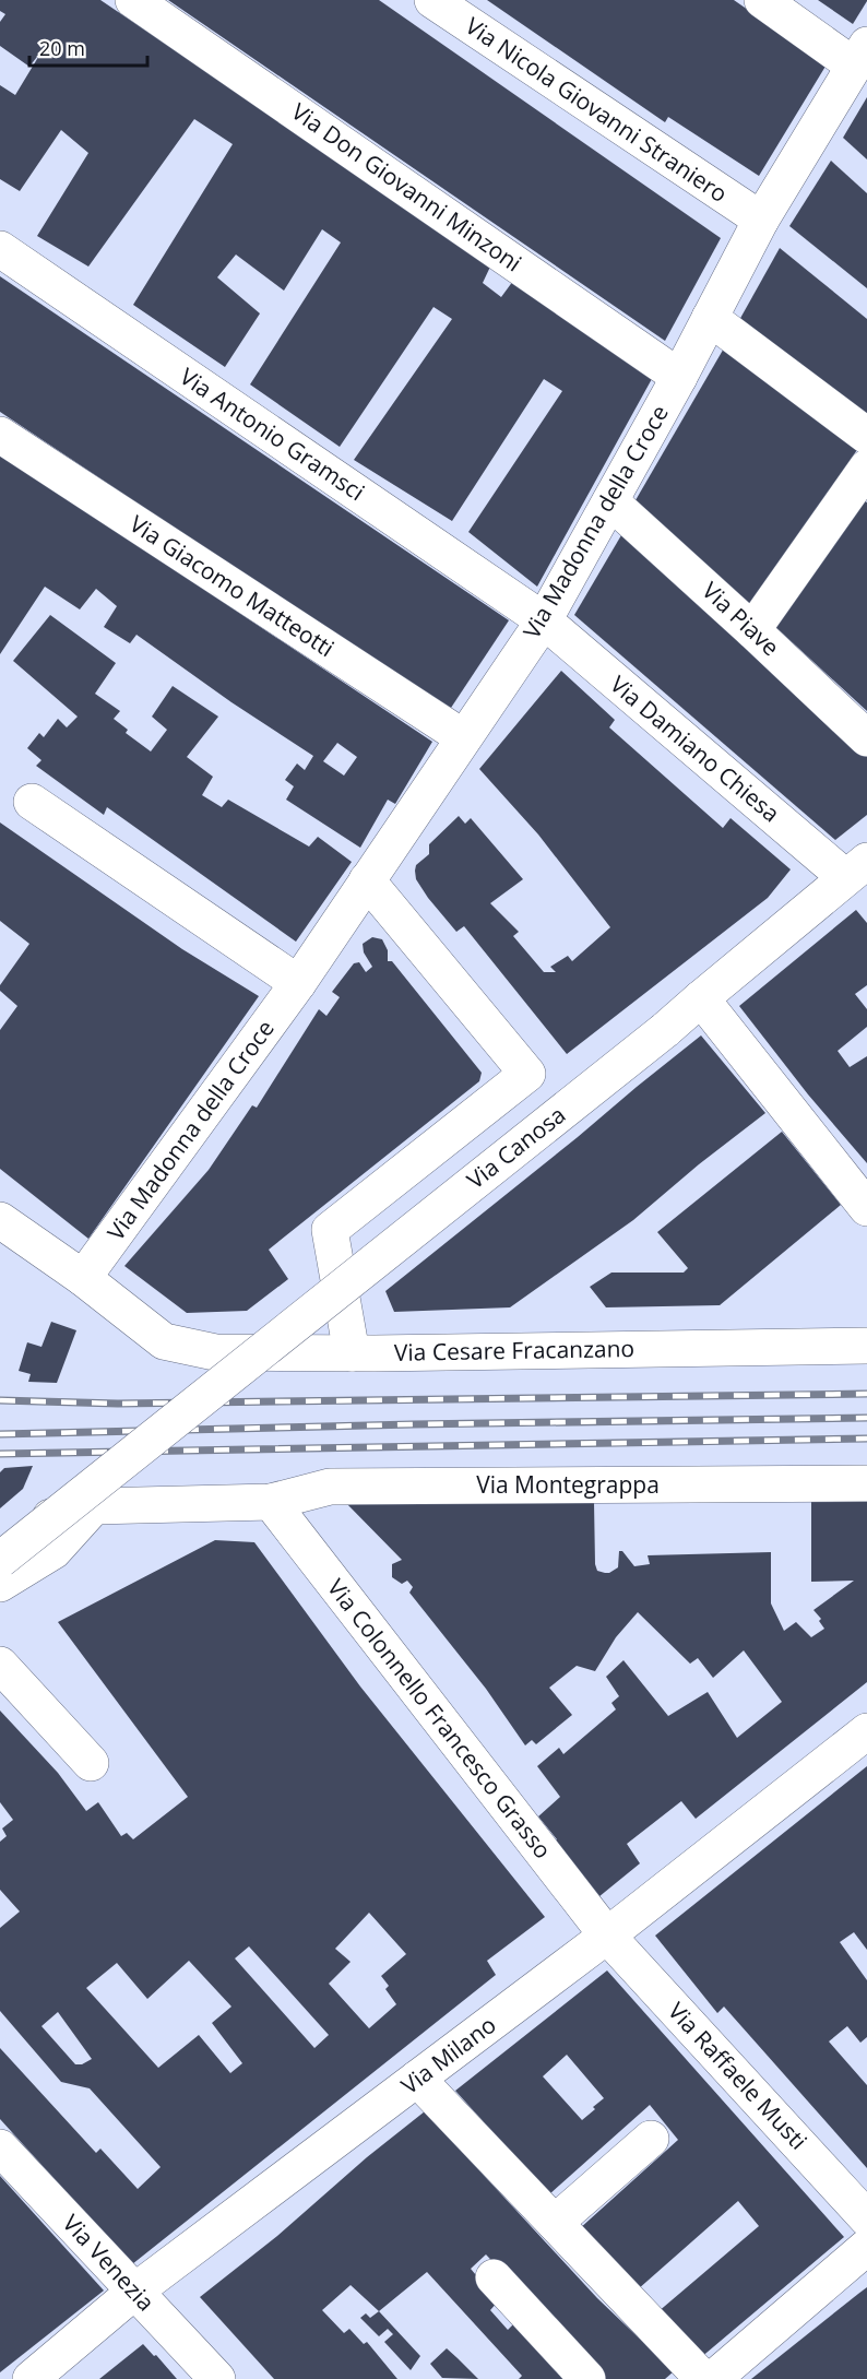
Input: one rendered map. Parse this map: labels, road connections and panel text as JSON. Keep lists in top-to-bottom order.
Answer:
{
  "streets": {
    "street": [
      "Via Nicola Giovanni Straniero",
      "Via Don Giovanni Minzoni",
      "Via Antonio Gramsci",
      "Via Madonna della Croce",
      "Via Giacomo Matteotti",
      "Via Piave",
      "Via Damiano Chiesa",
      "Via Canosa",
      "Via Cesare Fracanzano",
      "Via Montegrappa",
      "Via Colonnello Francesco Grasso",
      "Via Milano",
      "Via Raffaele Musti",
      "Via Venezia"
    ]
  },
  "crossings": [
    ["Via Nicola Giovanni Straniero", "Via Madonna della Croce"],
    ["Via Don Giovanni Minzoni", "Via Madonna della Croce"],
    ["Via Antonio Gramsci", "Via Madonna della Croce"],
    ["Via Antonio Gramsci", "Via Damiano Chiesa"],
    ["Via Madonna della Croce", "Via Giacomo Matteotti"],
    ["Via Madonna della Croce", "Via Piave"],
    ["Via Madonna della Croce", "Via Damiano Chiesa"],
    ["Via Madonna della Croce", "Via Cesare Fracanzano"],
    ["Via Damiano Chiesa", "Via Canosa"],
    ["Via Montegrappa", "Via Colonnello Francesco Grasso"],
    ["Via Colonnello Francesco Grasso", "Via Milano"],
    ["Via Colonnello Francesco Grasso", "Via Raffaele Musti"],
    ["Via Milano", "Via Raffaele Musti"],
    ["Via Milano", "Via Venezia"]
  ],
  "scale_bar": "20 m"
}
